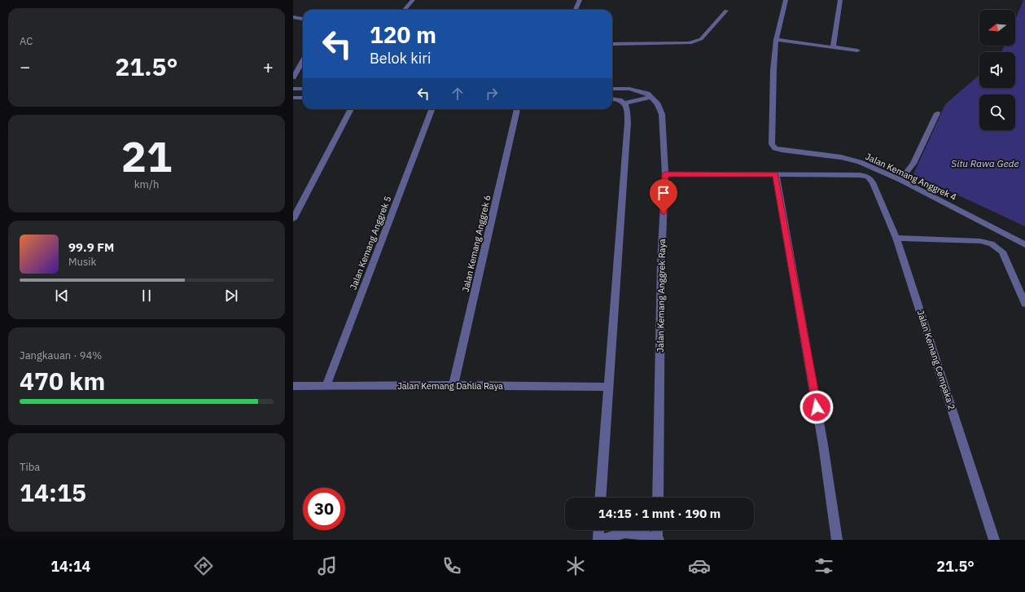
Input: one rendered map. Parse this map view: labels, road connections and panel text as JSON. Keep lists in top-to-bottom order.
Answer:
{
  "streets": {
    "street": [
      "Jalan Kemang Anggrek 4",
      "Jalan Kemang Anggrek 5",
      "Jalan Kemang Anggrek 6",
      "Jalan Kemang Anggrek Raya",
      "Jalan Kemang Cempaka 2",
      "Jalan Kemang Dahlia Raya"
    ]
  },
  "crossings": [
    ["Jalan Kemang Anggrek 5", "Jalan Kemang Dahlia Raya"],
    ["Jalan Kemang Anggrek 6", "Jalan Kemang Dahlia Raya"]
  ],
  "water": ["Situ Rawa Gede"],
  "north": "left",
  "page": {
    "tile": [
      "AC",
      ["21", "km/h"],
      ["Jangkauan · 94%", "470 km"],
      ["Tiba", "14:15"]
    ],
    "turn": ["120 m", "Belok kiri"],
    "heat": ["−", "21.5°", "+"],
    "song": ["99.9 FM", "Musik"],
    "limit": "30",
    "trip": "14:15 · 1 mnt · 190 m",
    "tabs": ["14:14", "21.5°"]
  }
}
